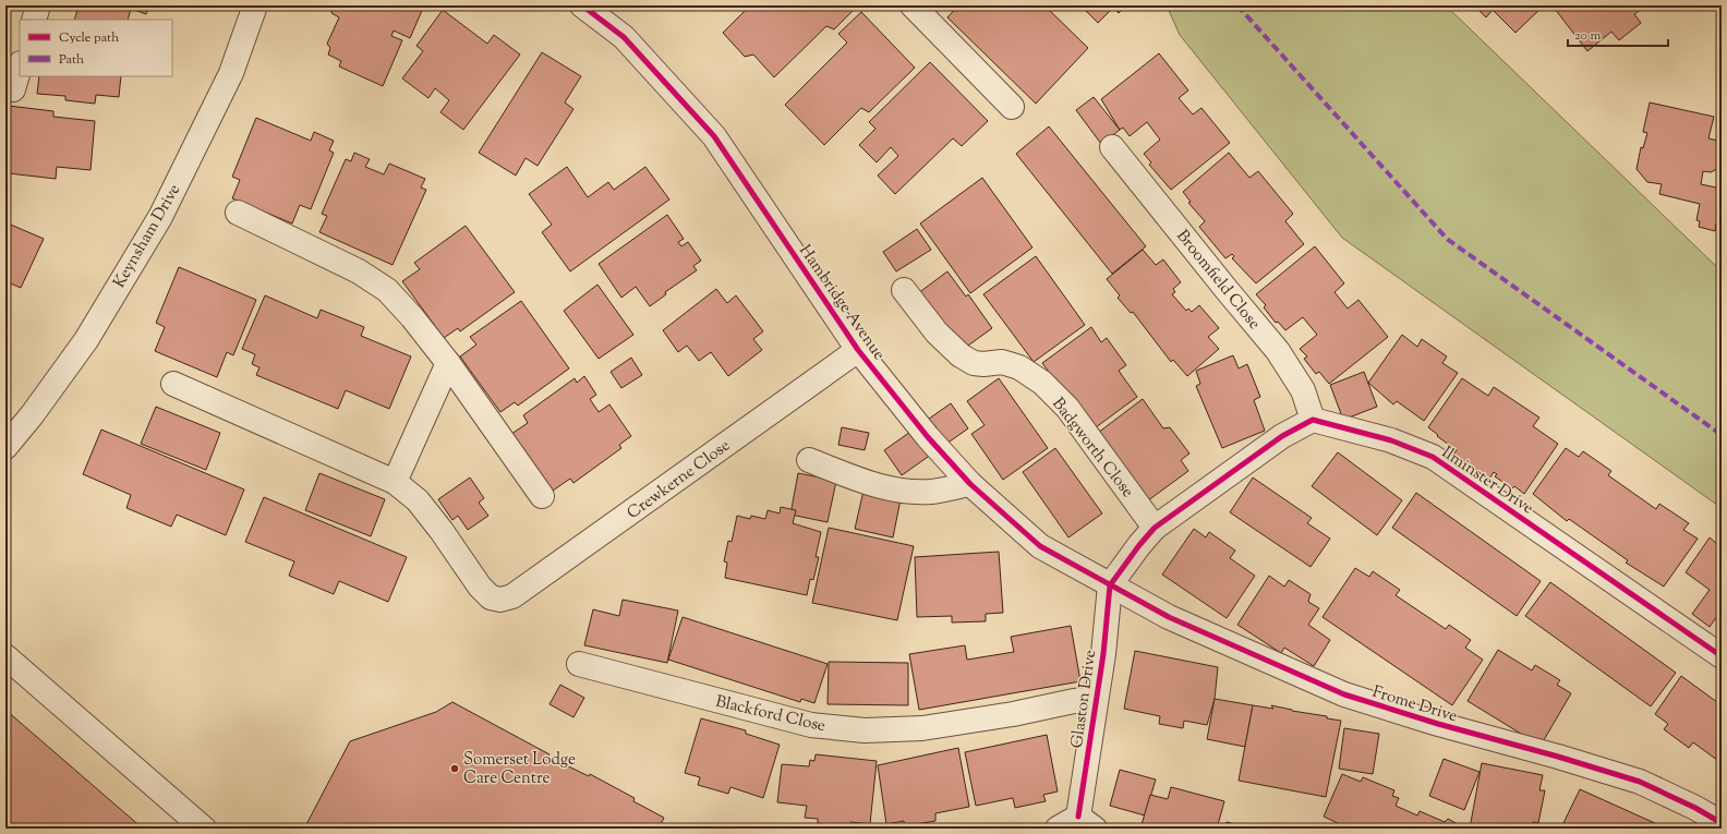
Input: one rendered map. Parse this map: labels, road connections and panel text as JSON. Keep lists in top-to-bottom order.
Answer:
{
  "streets": {
    "street": [
      "Keynsham Drive",
      "Broomfield Close",
      "Hambridge Avenue",
      "Badgworth Close",
      "Crewkerne Close",
      "Ilminster Drive",
      "Glaston Drive",
      "Frome Drive",
      "Blackford Close"
    ]
  },
  "crossings": [
    ["Broomfield Close", "Ilminster Drive"],
    ["Hambridge Avenue", "Crewkerne Close"],
    ["Hambridge Avenue", "Glaston Drive"],
    ["Hambridge Avenue", "Frome Drive"],
    ["Glaston Drive", "Frome Drive"],
    ["Glaston Drive", "Blackford Close"]
  ],
  "places": ["Somerset Lodge Care Centre"],
  "legend": ["Cycle path", "Path"],
  "scale_bar": "20 m"
}
